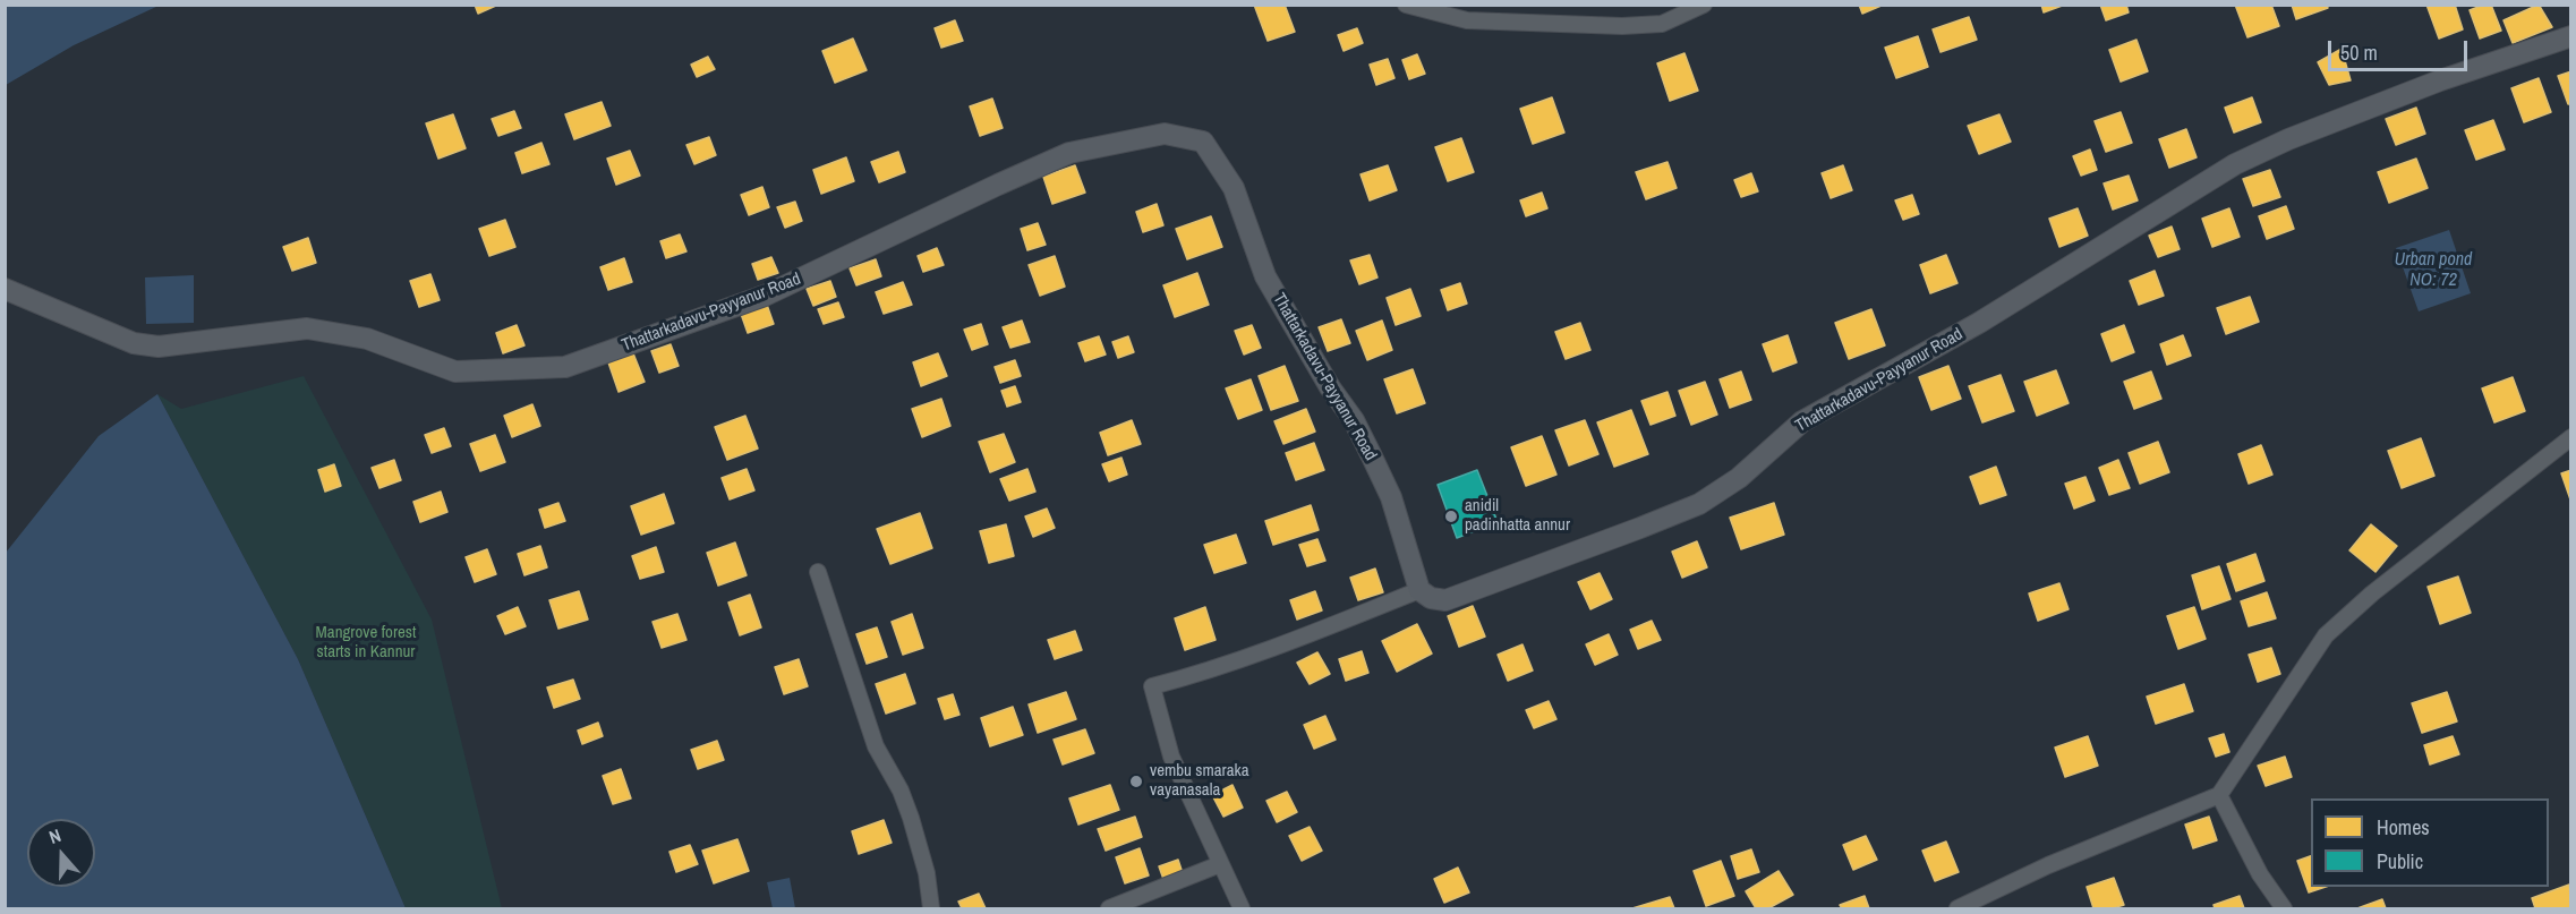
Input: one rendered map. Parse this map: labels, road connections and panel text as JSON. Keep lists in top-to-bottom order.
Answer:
{
  "streets": {
    "main road": ["Thattarkadavu-Payyanur Road"]
  },
  "water": ["Urban pond NO: 72"],
  "parks": ["Mangrove forest starts in Kannur"],
  "places": ["anidil padinhatta annur", "vembu smaraka vayanasala"],
  "legend": ["Homes", "Public"],
  "scale_bar": "50 m",
  "north": "top"
}
